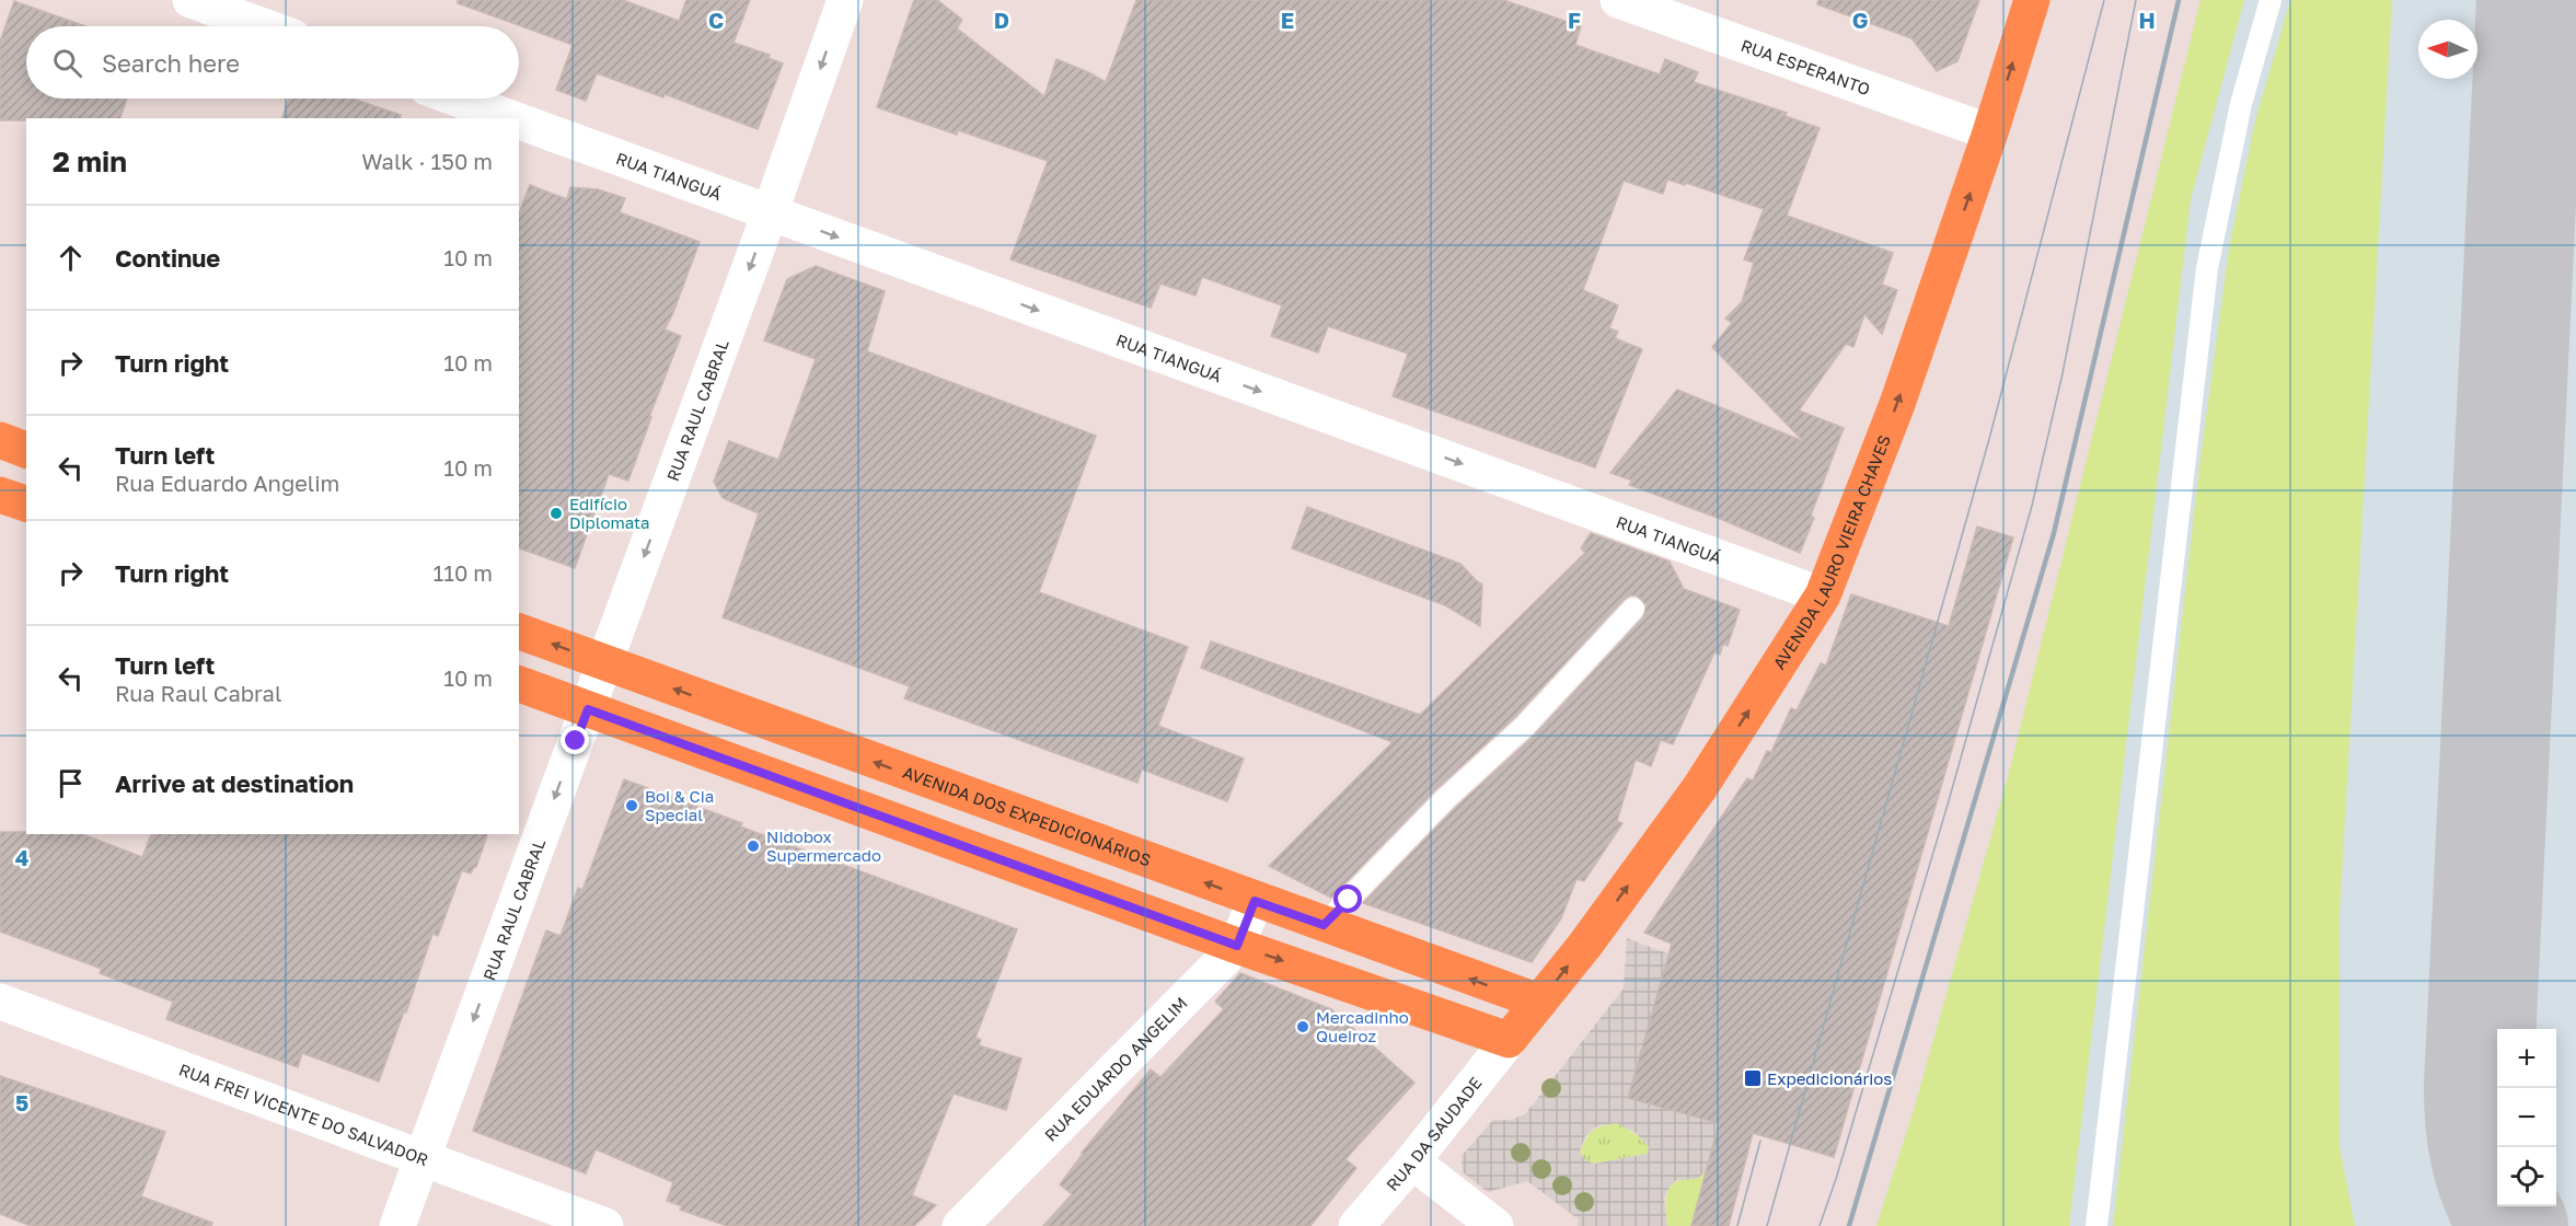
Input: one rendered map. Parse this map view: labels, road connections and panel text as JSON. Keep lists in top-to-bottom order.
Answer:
{
  "streets": {
    "main road": ["AVENIDA LAURO VIEIRA CHAVES", "AVENIDA DOS EXPEDICIONÁRIOS"],
    "street": [
      "RUA ESPERANTO",
      "RUA TIANGUÁ",
      "RUA RAUL CABRAL",
      "RUA EDUARDO ANGELIM",
      "RUA FREI VICENTE DO SALVADOR",
      "RUA DA SAUDADE"
    ]
  },
  "crossings": [
    ["RUA ESPERANTO", "AVENIDA LAURO VIEIRA CHAVES"],
    ["RUA TIANGUÁ", "RUA RAUL CABRAL"],
    ["RUA TIANGUÁ", "AVENIDA LAURO VIEIRA CHAVES"],
    ["RUA RAUL CABRAL", "AVENIDA DOS EXPEDICIONÁRIOS"],
    ["RUA RAUL CABRAL", "RUA FREI VICENTE DO SALVADOR"],
    ["AVENIDA LAURO VIEIRA CHAVES", "AVENIDA DOS EXPEDICIONÁRIOS"],
    ["AVENIDA LAURO VIEIRA CHAVES", "RUA DA SAUDADE"],
    ["AVENIDA DOS EXPEDICIONÁRIOS", "RUA EDUARDO ANGELIM"]
  ],
  "one_way": ["RUA TIANGUÁ", "RUA RAUL CABRAL", "AVENIDA LAURO VIEIRA CHAVES"],
  "places": {
    "other": [
      "Edifício Diplomata",
      "Boi & Cia Special",
      "Nidobox Supermercado",
      "Mercadinho Queiroz"
    ],
    "transit": ["Expedicionários"]
  },
  "north": "left",
  "page": {
    "search": "Search here",
    "heading": ["2 min", "Walk · 150 m"],
    "list": [
      ["Continue", "10 m"],
      ["Turn right", "10 m"],
      ["Turn left", "Rua Eduardo Angelim", "10 m"],
      ["Turn right", "110 m"],
      ["Turn left", "Rua Raul Cabral", "10 m"],
      "Arrive at destination"
    ],
    "map_buttons": ["+", "−"]
  },
  "grid": {
    "columns": [
      "C",
      "D",
      "E",
      "F",
      "G",
      "H"
    ],
    "rows": ["4", "5"]
  }
}
